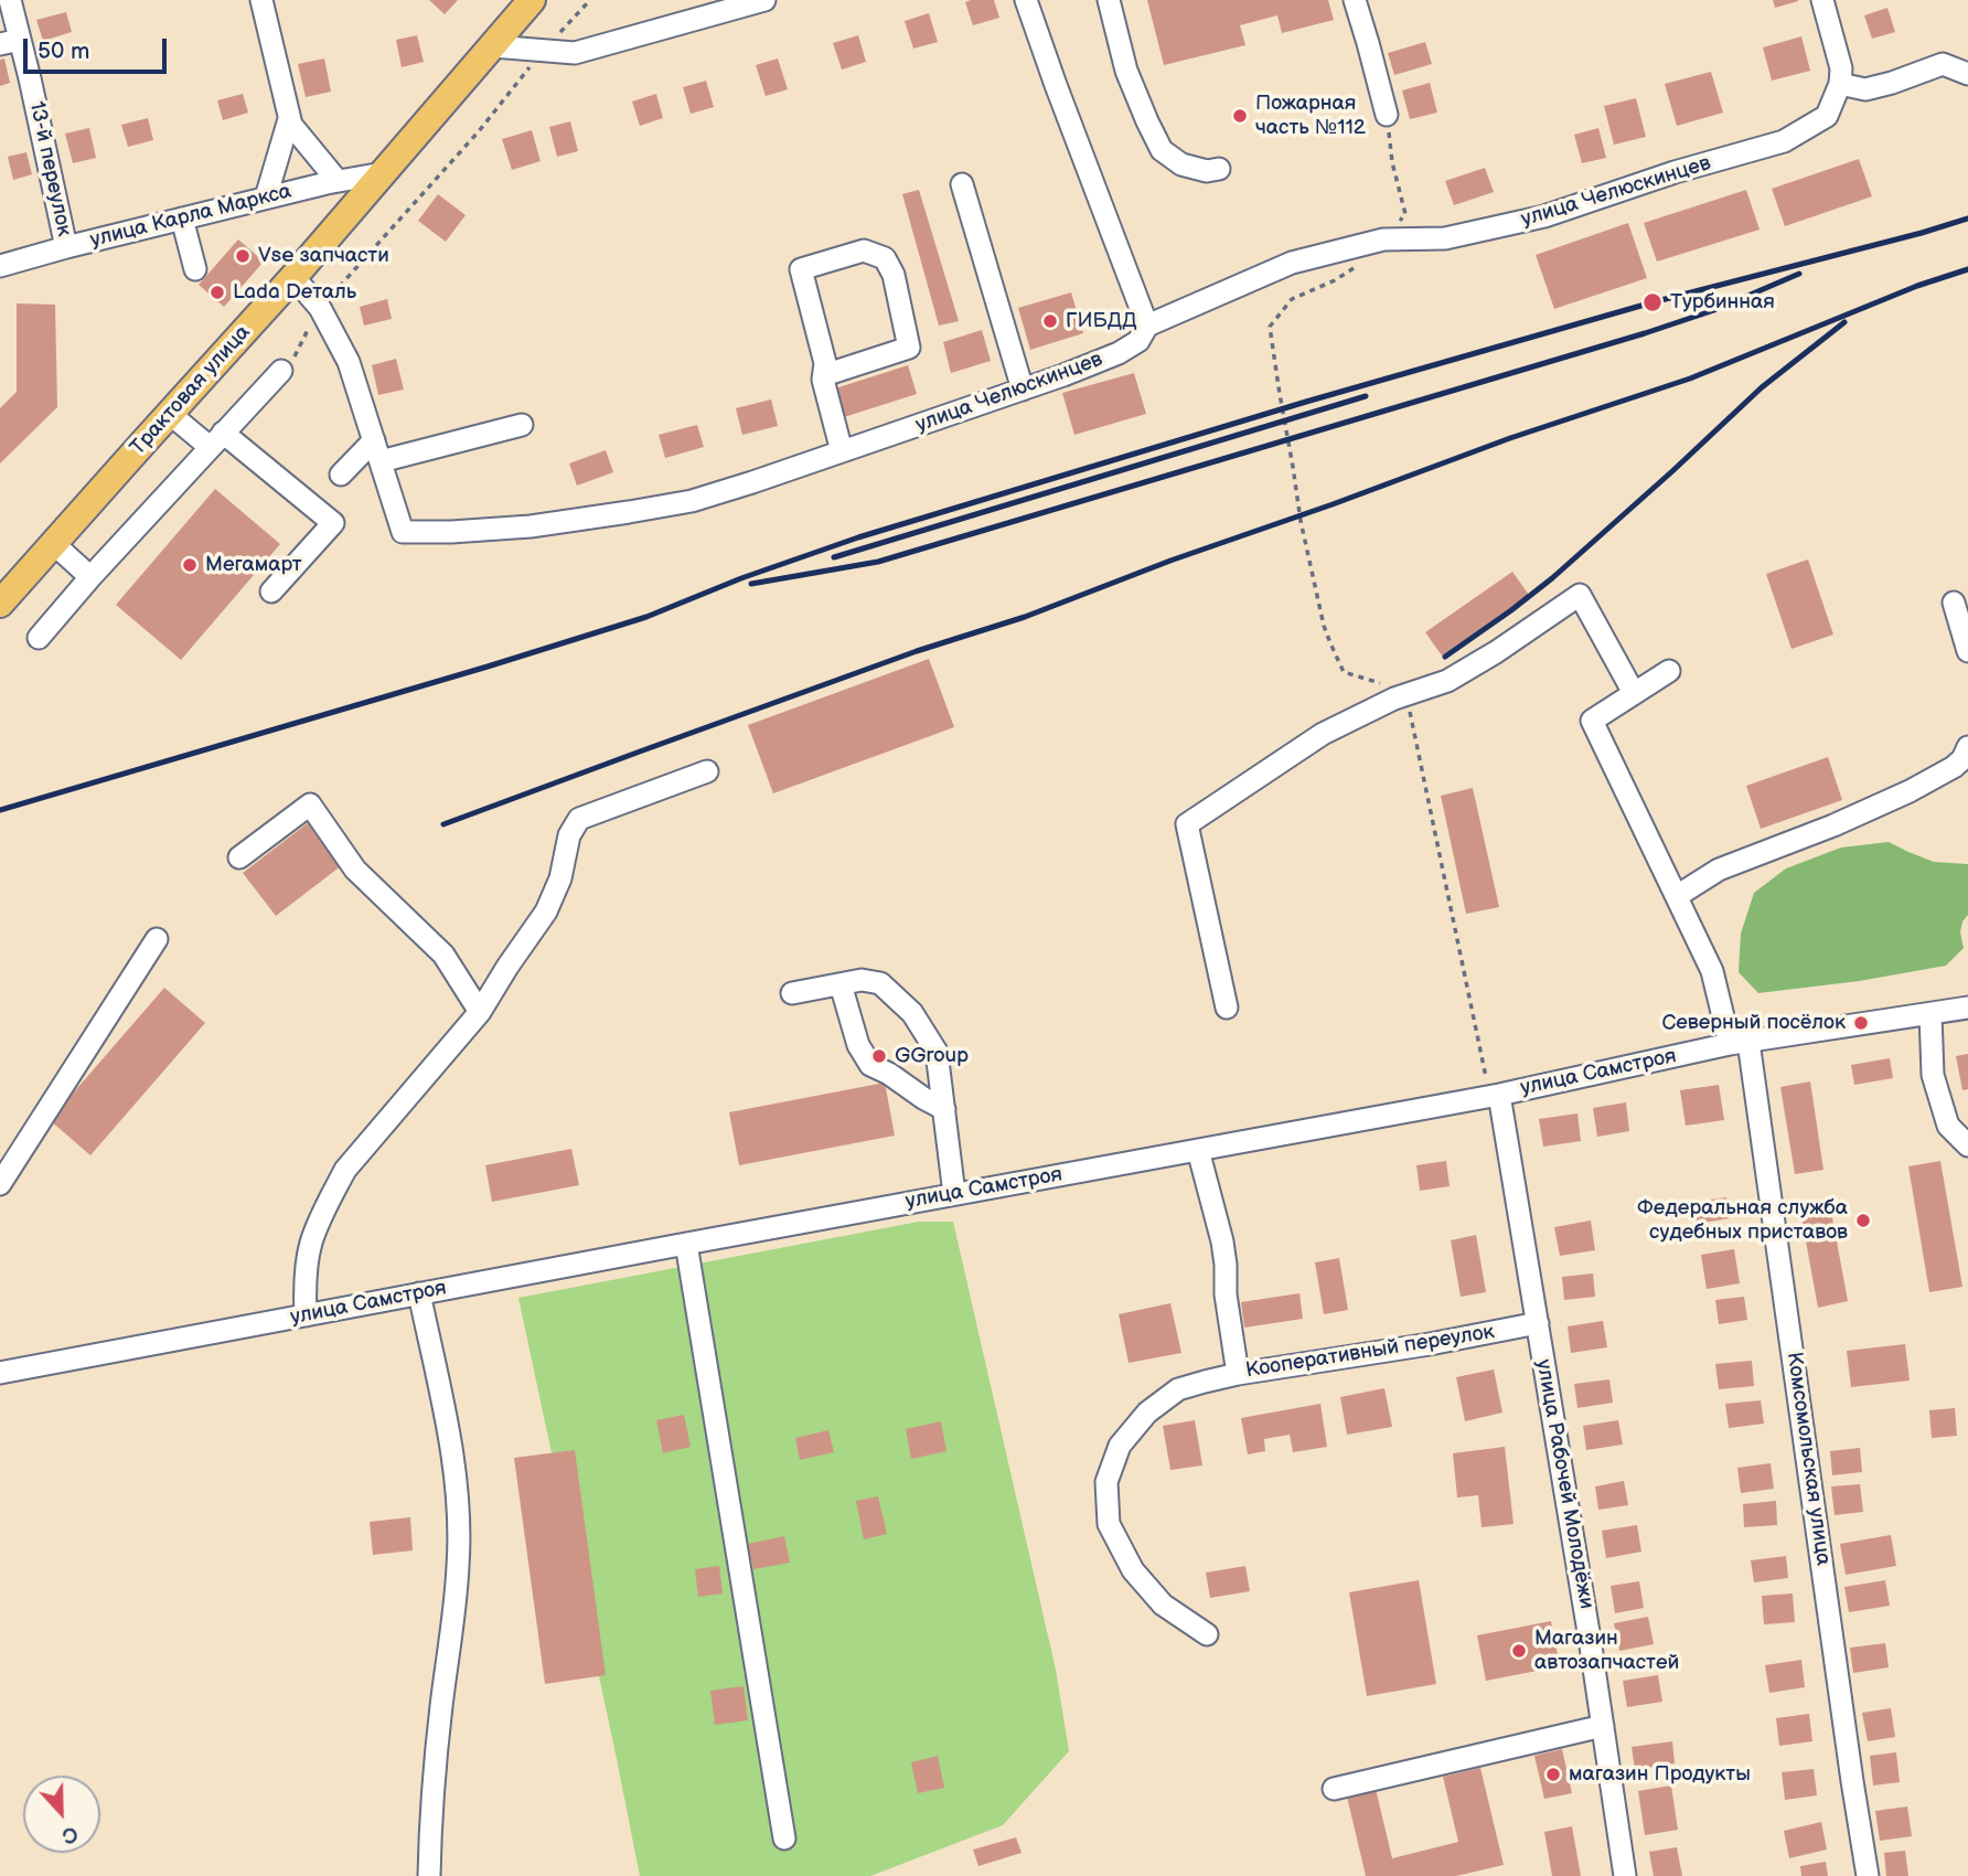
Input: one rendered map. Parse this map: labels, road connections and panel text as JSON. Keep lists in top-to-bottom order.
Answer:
{
  "streets": {
    "main road": ["Трактовая улица"],
    "street": [
      "13-й переулок",
      "улица Челюскинцев",
      "улица Карла Маркса",
      "улица Самстроя",
      "Кооперативный переулок",
      "Комсомольская улица",
      "улица Рабочей Молодёжи"
    ]
  },
  "crossings": [
    ["13-й переулок", "улица Карла Маркса"],
    ["улица Карла Маркса", "Трактовая улица"],
    ["улица Самстроя", "Комсомольская улица"],
    ["улица Самстроя", "улица Рабочей Молодёжи"],
    ["Кооперативный переулок", "улица Рабочей Молодёжи"]
  ],
  "places": [
    "Пожарная часть №112",
    "Vse запчасти",
    "Lada Dеталь",
    "Турбинная",
    "ГИБДД",
    "Мегамарт",
    "Северный посёлок",
    "GGroup",
    "Федеральная служба судебных приставов",
    "Магазин автозапчастей",
    "магазин Продукты"
  ],
  "scale_bar": "50 m",
  "north": "bottom"
}
